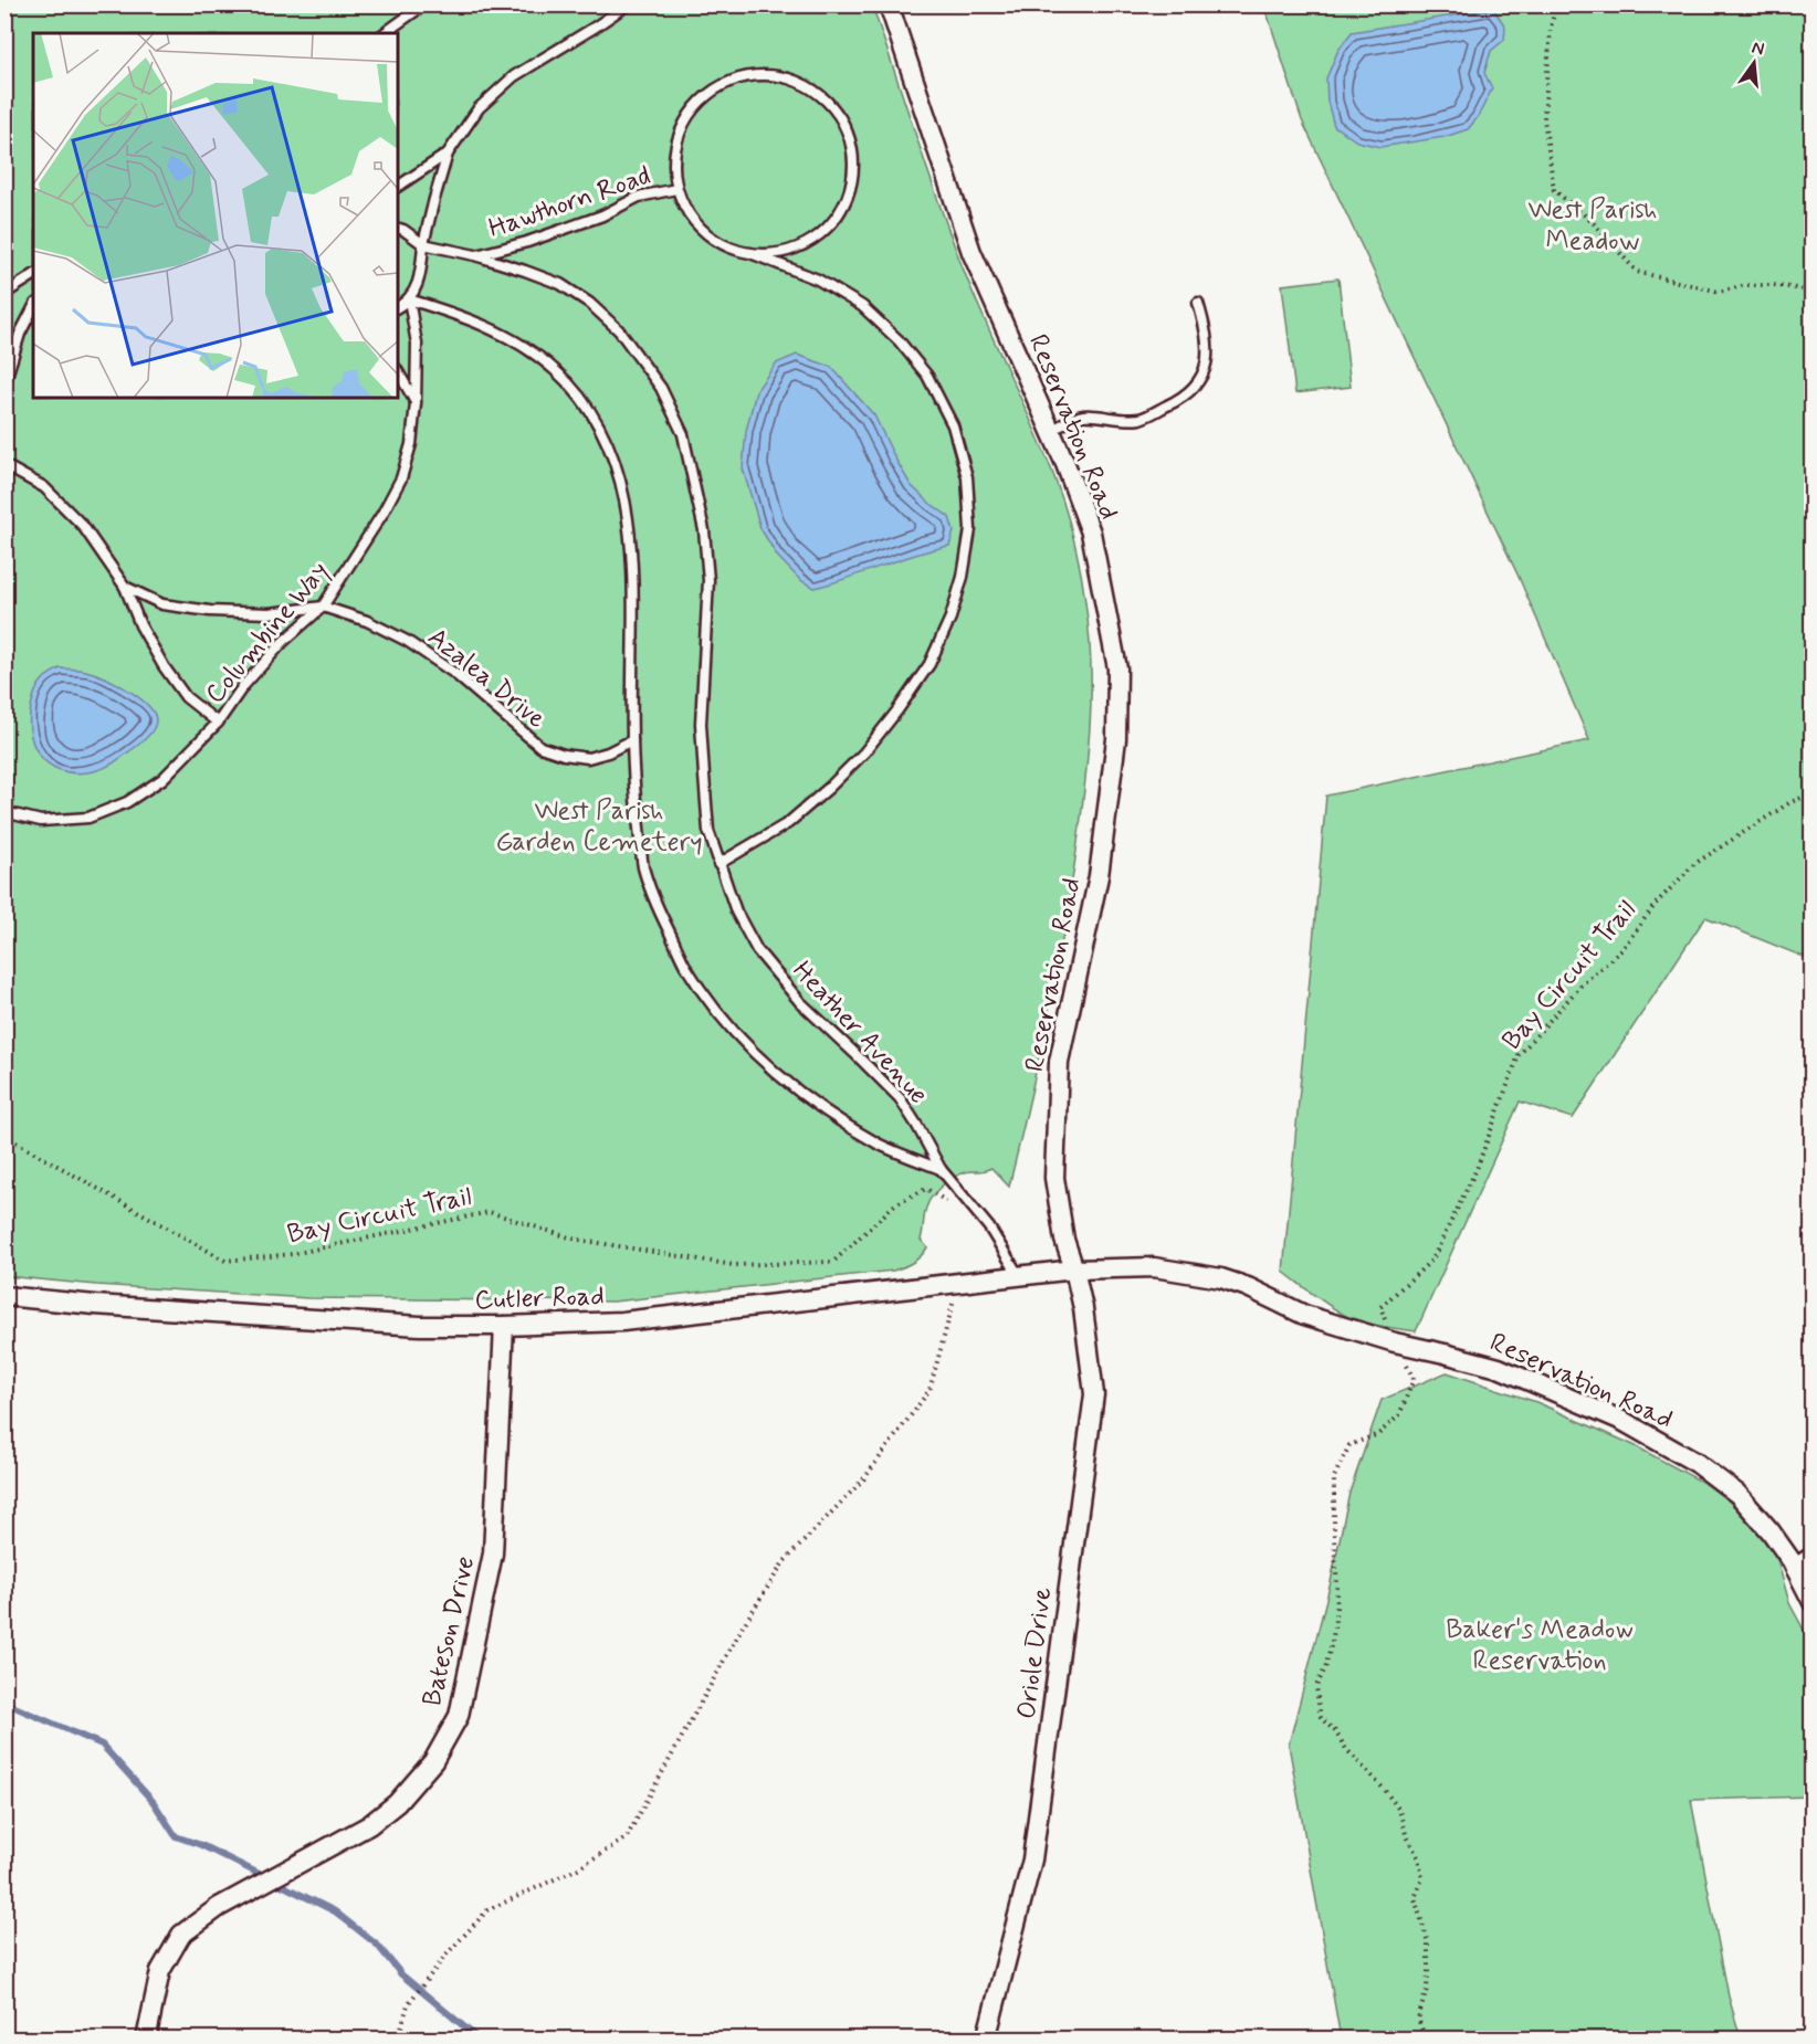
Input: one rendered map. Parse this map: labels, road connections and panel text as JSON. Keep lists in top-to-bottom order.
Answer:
{
  "streets": {
    "street": [
      "Reservation Road",
      "Cutler Road",
      "Bateson Drive",
      "Oriole Drive"
    ],
    "lane": [
      "Hawthorn Road",
      "Columbine Way",
      "Azalea Drive",
      "Heather Avenue"
    ],
    "path": ["Bay Circuit Trail"]
  },
  "crossings": [
    ["Hawthorn Road", "Heather Avenue"],
    ["Reservation Road", "Bay Circuit Trail"],
    ["Reservation Road", "Cutler Road"],
    ["Reservation Road", "Oriole Drive"],
    ["Columbine Way", "Azalea Drive"],
    ["Heather Avenue", "Cutler Road"],
    ["Cutler Road", "Bateson Drive"],
    ["Cutler Road", "Oriole Drive"]
  ],
  "parks": ["West Parish Meadow", "West Parish Garden Cemetery", "Baker's Meadow Reservation"],
  "north": "top"
}
